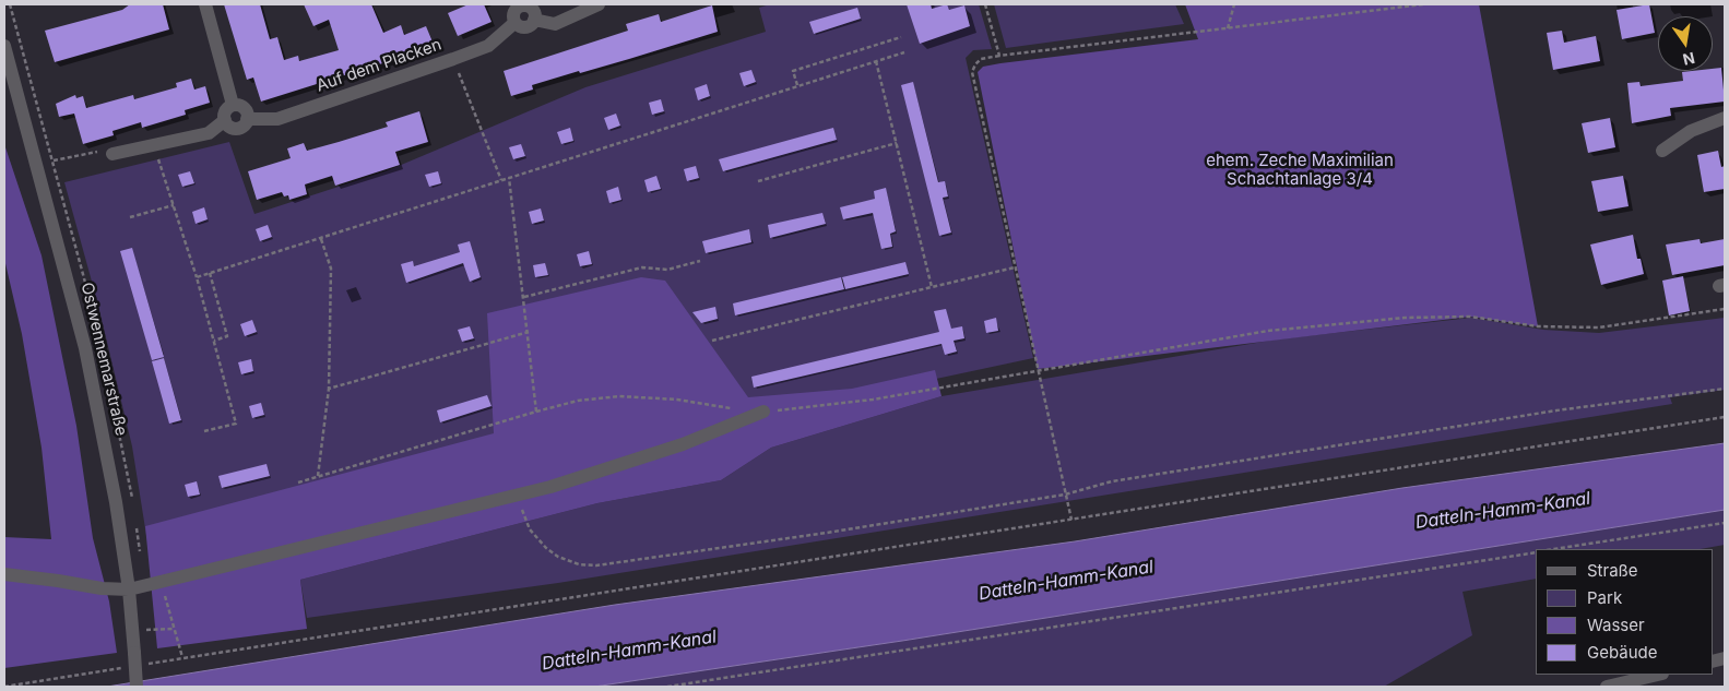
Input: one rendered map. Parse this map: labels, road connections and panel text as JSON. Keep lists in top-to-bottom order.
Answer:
{
  "streets": {
    "street": ["Auf dem Placken", "Ostwennemarstraße"]
  },
  "water": ["Datteln-Hamm-Kanal"],
  "parks": ["ehem. Zeche Maximilian Schachtanlage 3/4"],
  "legend": [
    "Straße",
    "Park",
    "Wasser",
    "Gebäude"
  ],
  "north": "bottom"
}
